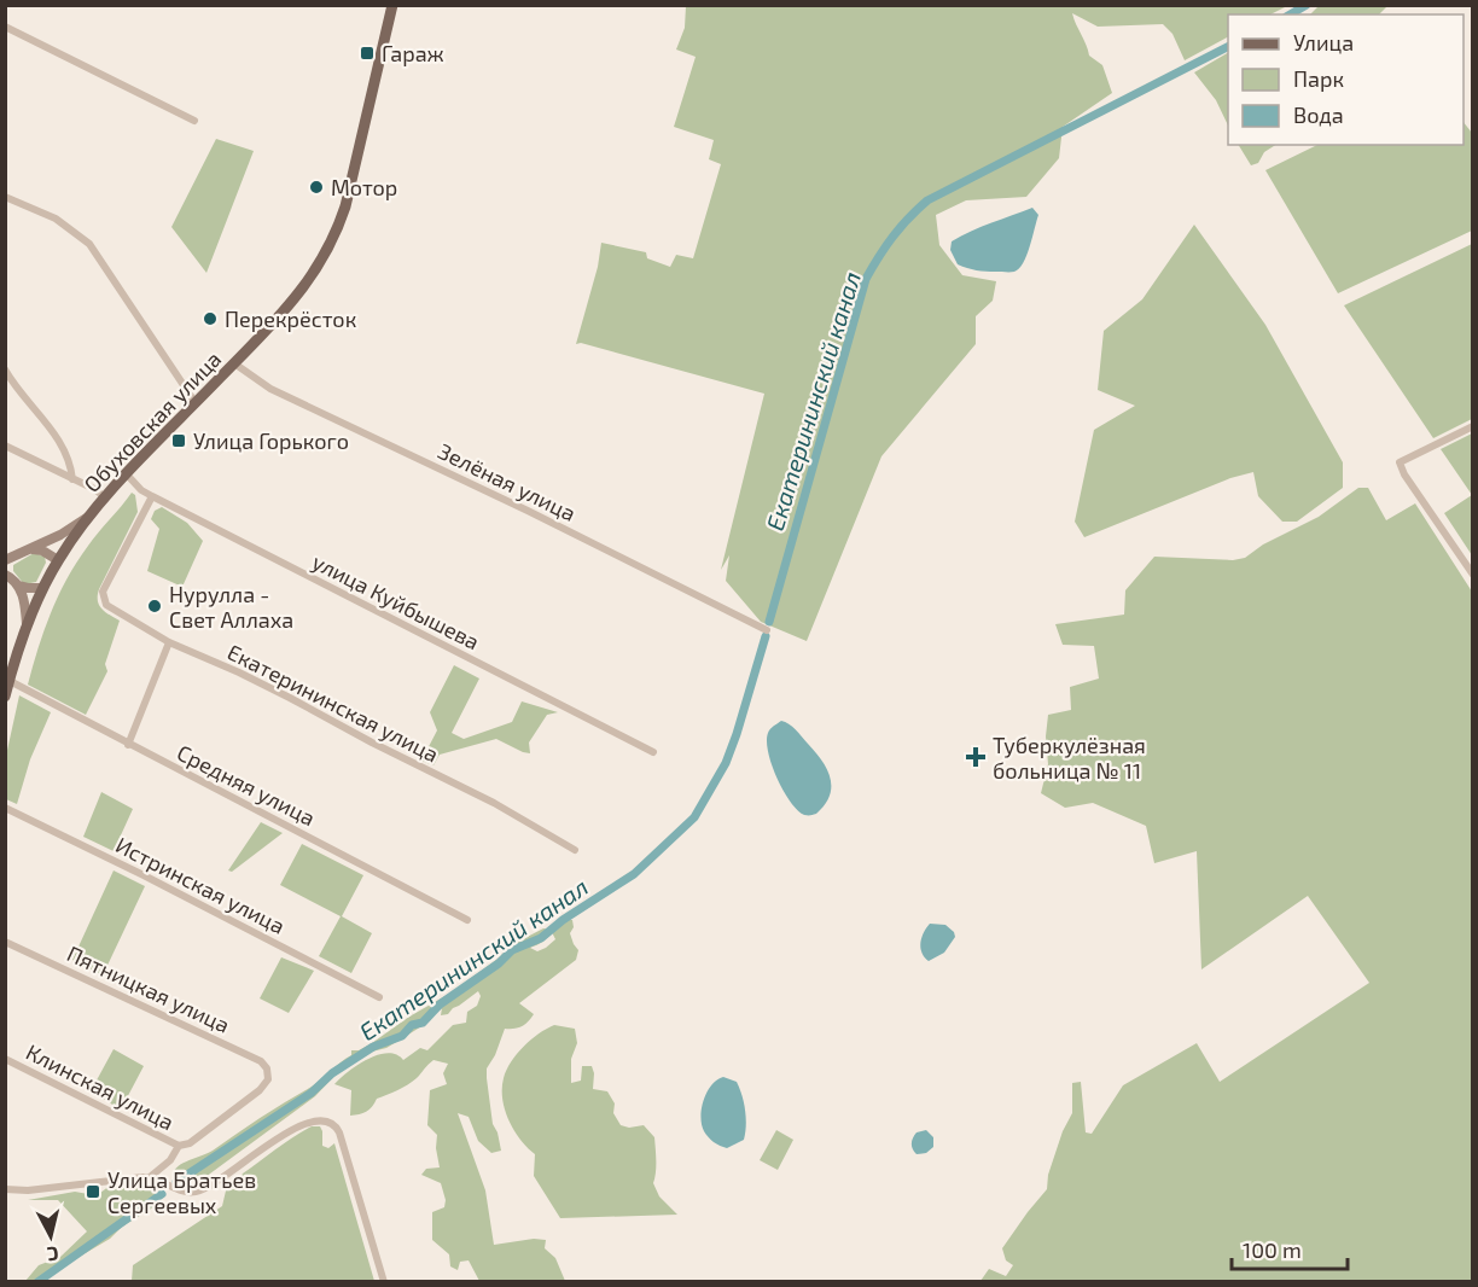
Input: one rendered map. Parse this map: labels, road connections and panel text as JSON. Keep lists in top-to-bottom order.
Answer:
{
  "streets": {
    "main road": ["Обуховская улица"],
    "street": [
      "Зелёная улица",
      "улица Куйбышева",
      "Екатерининская улица",
      "Средняя улица",
      "Истринская улица",
      "Пятницкая улица",
      "Клинская улица"
    ]
  },
  "crossings": [
    ["Обуховская улица", "Зелёная улица"],
    ["Обуховская улица", "улица Куйбышева"],
    ["улица Куйбышева", "Екатерининская улица"],
    ["Пятницкая улица", "Клинская улица"]
  ],
  "water": ["Екатерининский канал"],
  "places": {
    "transit": ["Гараж", "Улица Горького", "Улица Братьев Сергеевых"],
    "other": ["Мотор", "Перекрёсток", "Нурулла - Свет Аллаха"],
    "health": ["Туберкулёзная больница № 11"]
  },
  "legend": ["Улица", "Парк", "Вода"],
  "scale_bar": "100 m",
  "north": "bottom"
}
